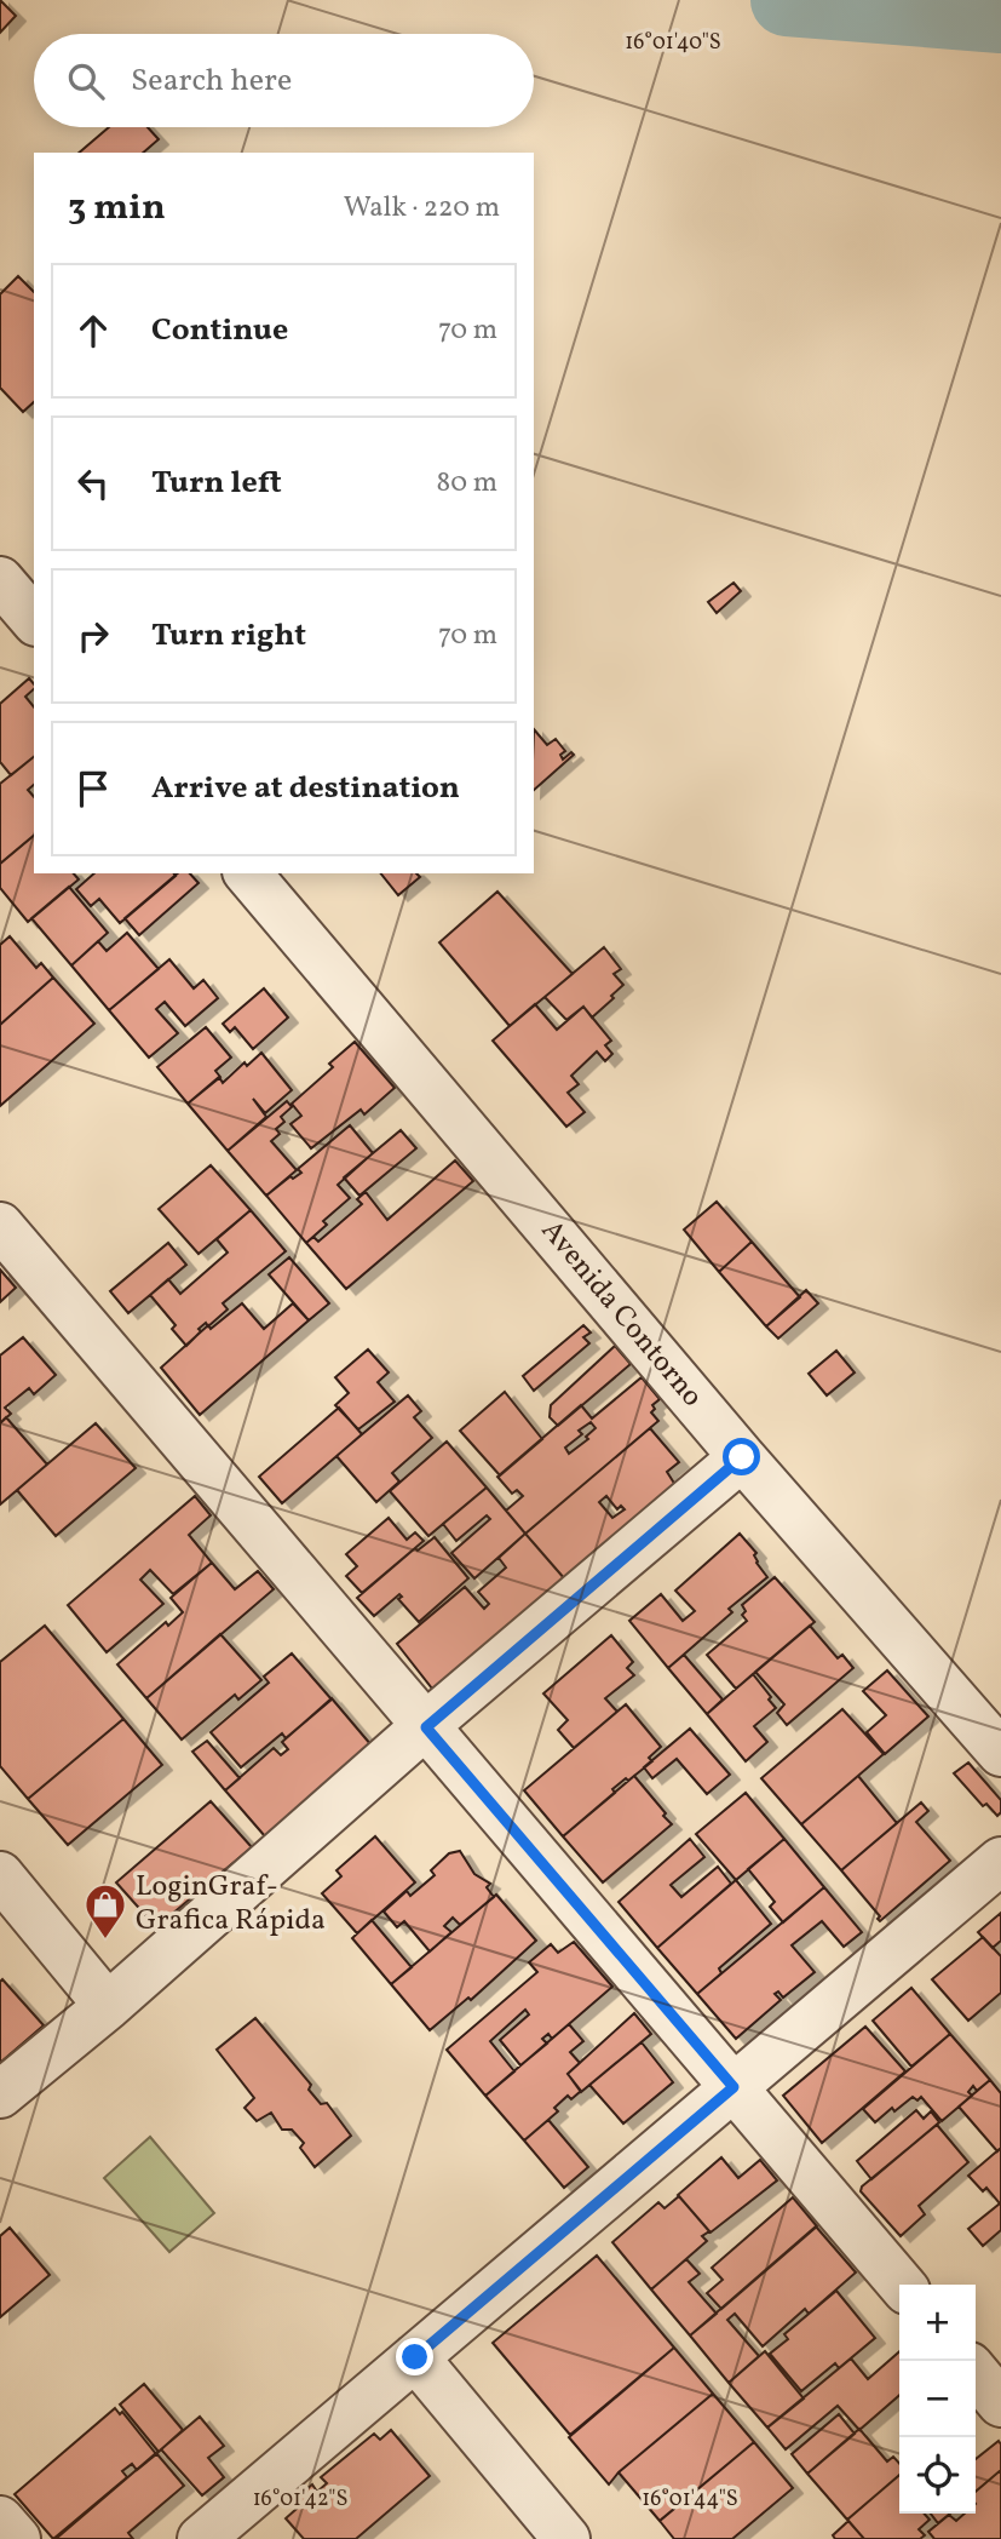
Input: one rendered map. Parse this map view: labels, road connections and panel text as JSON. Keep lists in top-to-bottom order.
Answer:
{
  "streets": {
    "street": ["Avenida Contorno"]
  },
  "places": {
    "shop": ["LoginGraf- Grafica Rápida"]
  },
  "page": {
    "search": "Search here",
    "heading": ["3 min", "Walk · 220 m"],
    "list": [
      ["Continue", "70 m"],
      ["Turn left", "80 m"],
      ["Turn right", "70 m"],
      "Arrive at destination"
    ],
    "map_buttons": ["+", "−"]
  },
  "coordinates": ["16°01'40\"S", "16°01'42\"S", "16°01'44\"S"]
}
